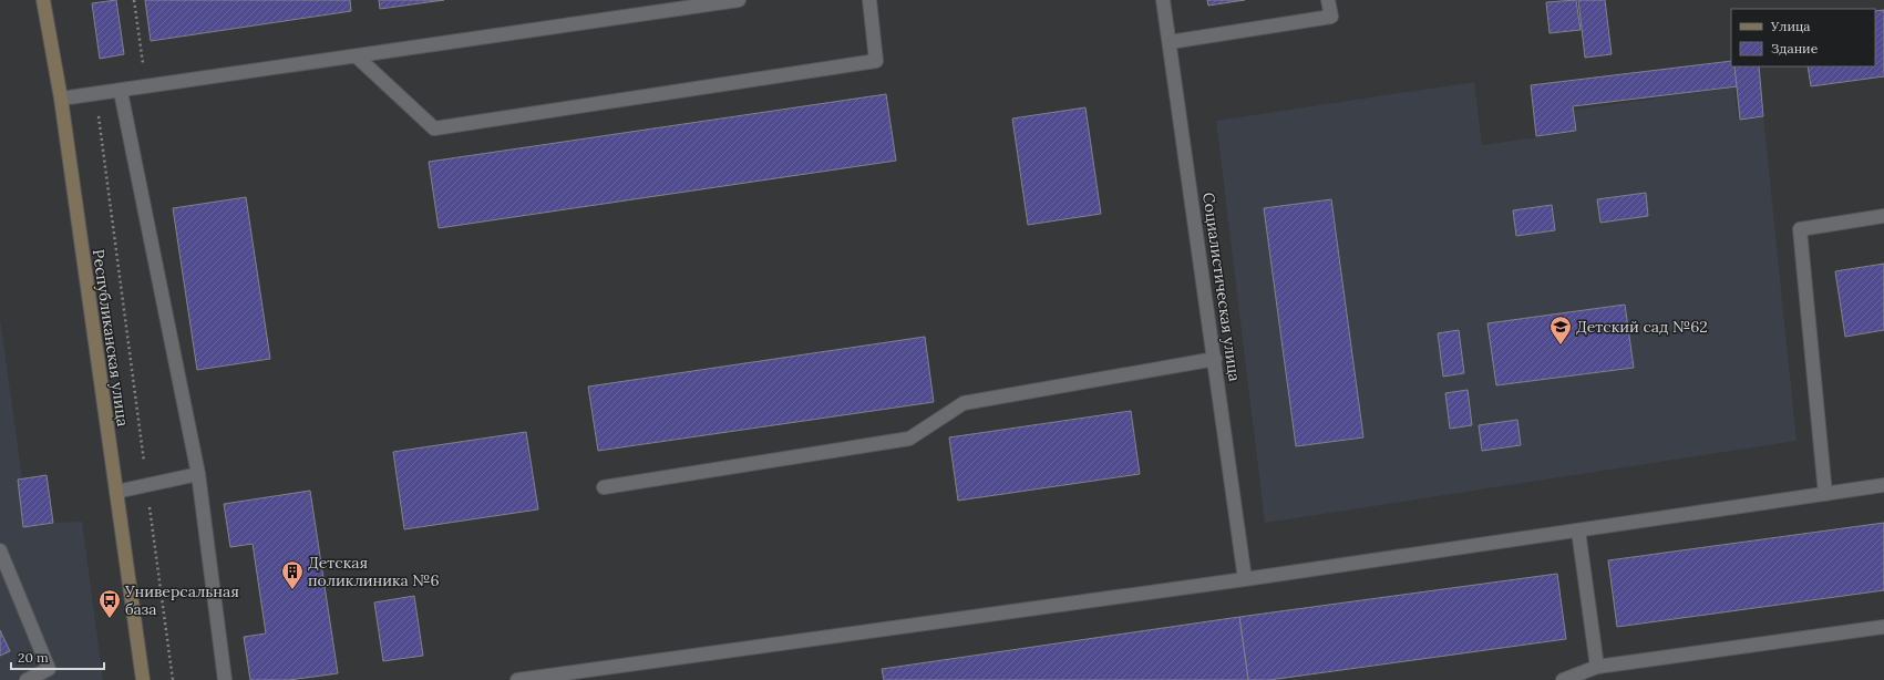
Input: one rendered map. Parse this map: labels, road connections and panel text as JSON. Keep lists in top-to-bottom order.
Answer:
{
  "streets": {
    "main road": ["Республиканская улица"],
    "street": ["Социалистическая улица"]
  },
  "places": {
    "school or university": ["Детский сад №62"],
    "building": ["Детская поликлиника №6"],
    "bus stop": ["Универсальная база"]
  },
  "legend": ["Улица", "Здание"],
  "scale_bar": "20 m"
}
